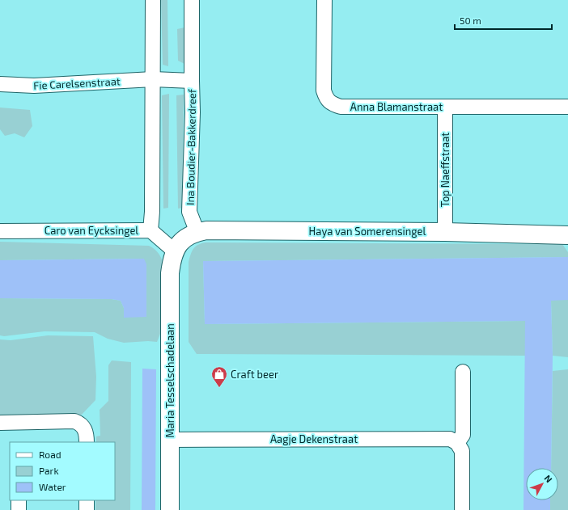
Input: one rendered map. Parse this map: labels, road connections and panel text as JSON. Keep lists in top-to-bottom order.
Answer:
{
  "streets": {
    "street": [
      "Fie Carelsenstraat",
      "Anna Blamanstraat",
      "Ina Boudier-Bakkerdreef",
      "Top Naeffstraat",
      "Caro van Eycksingel",
      "Haya van Somerensingel",
      "Maria Tesselschadelaan",
      "Aagje Dekenstraat"
    ]
  },
  "crossings": [
    ["Fie Carelsenstraat", "Ina Boudier-Bakkerdreef"],
    ["Anna Blamanstraat", "Top Naeffstraat"],
    ["Ina Boudier-Bakkerdreef", "Haya van Somerensingel"],
    ["Top Naeffstraat", "Haya van Somerensingel"],
    ["Caro van Eycksingel", "Haya van Somerensingel"],
    ["Caro van Eycksingel", "Maria Tesselschadelaan"],
    ["Haya van Somerensingel", "Maria Tesselschadelaan"],
    ["Maria Tesselschadelaan", "Aagje Dekenstraat"]
  ],
  "places": {
    "shop": ["Craft beer"]
  },
  "legend": ["Road", "Park", "Water"],
  "scale_bar": "50 m",
  "north": "top right"
}
